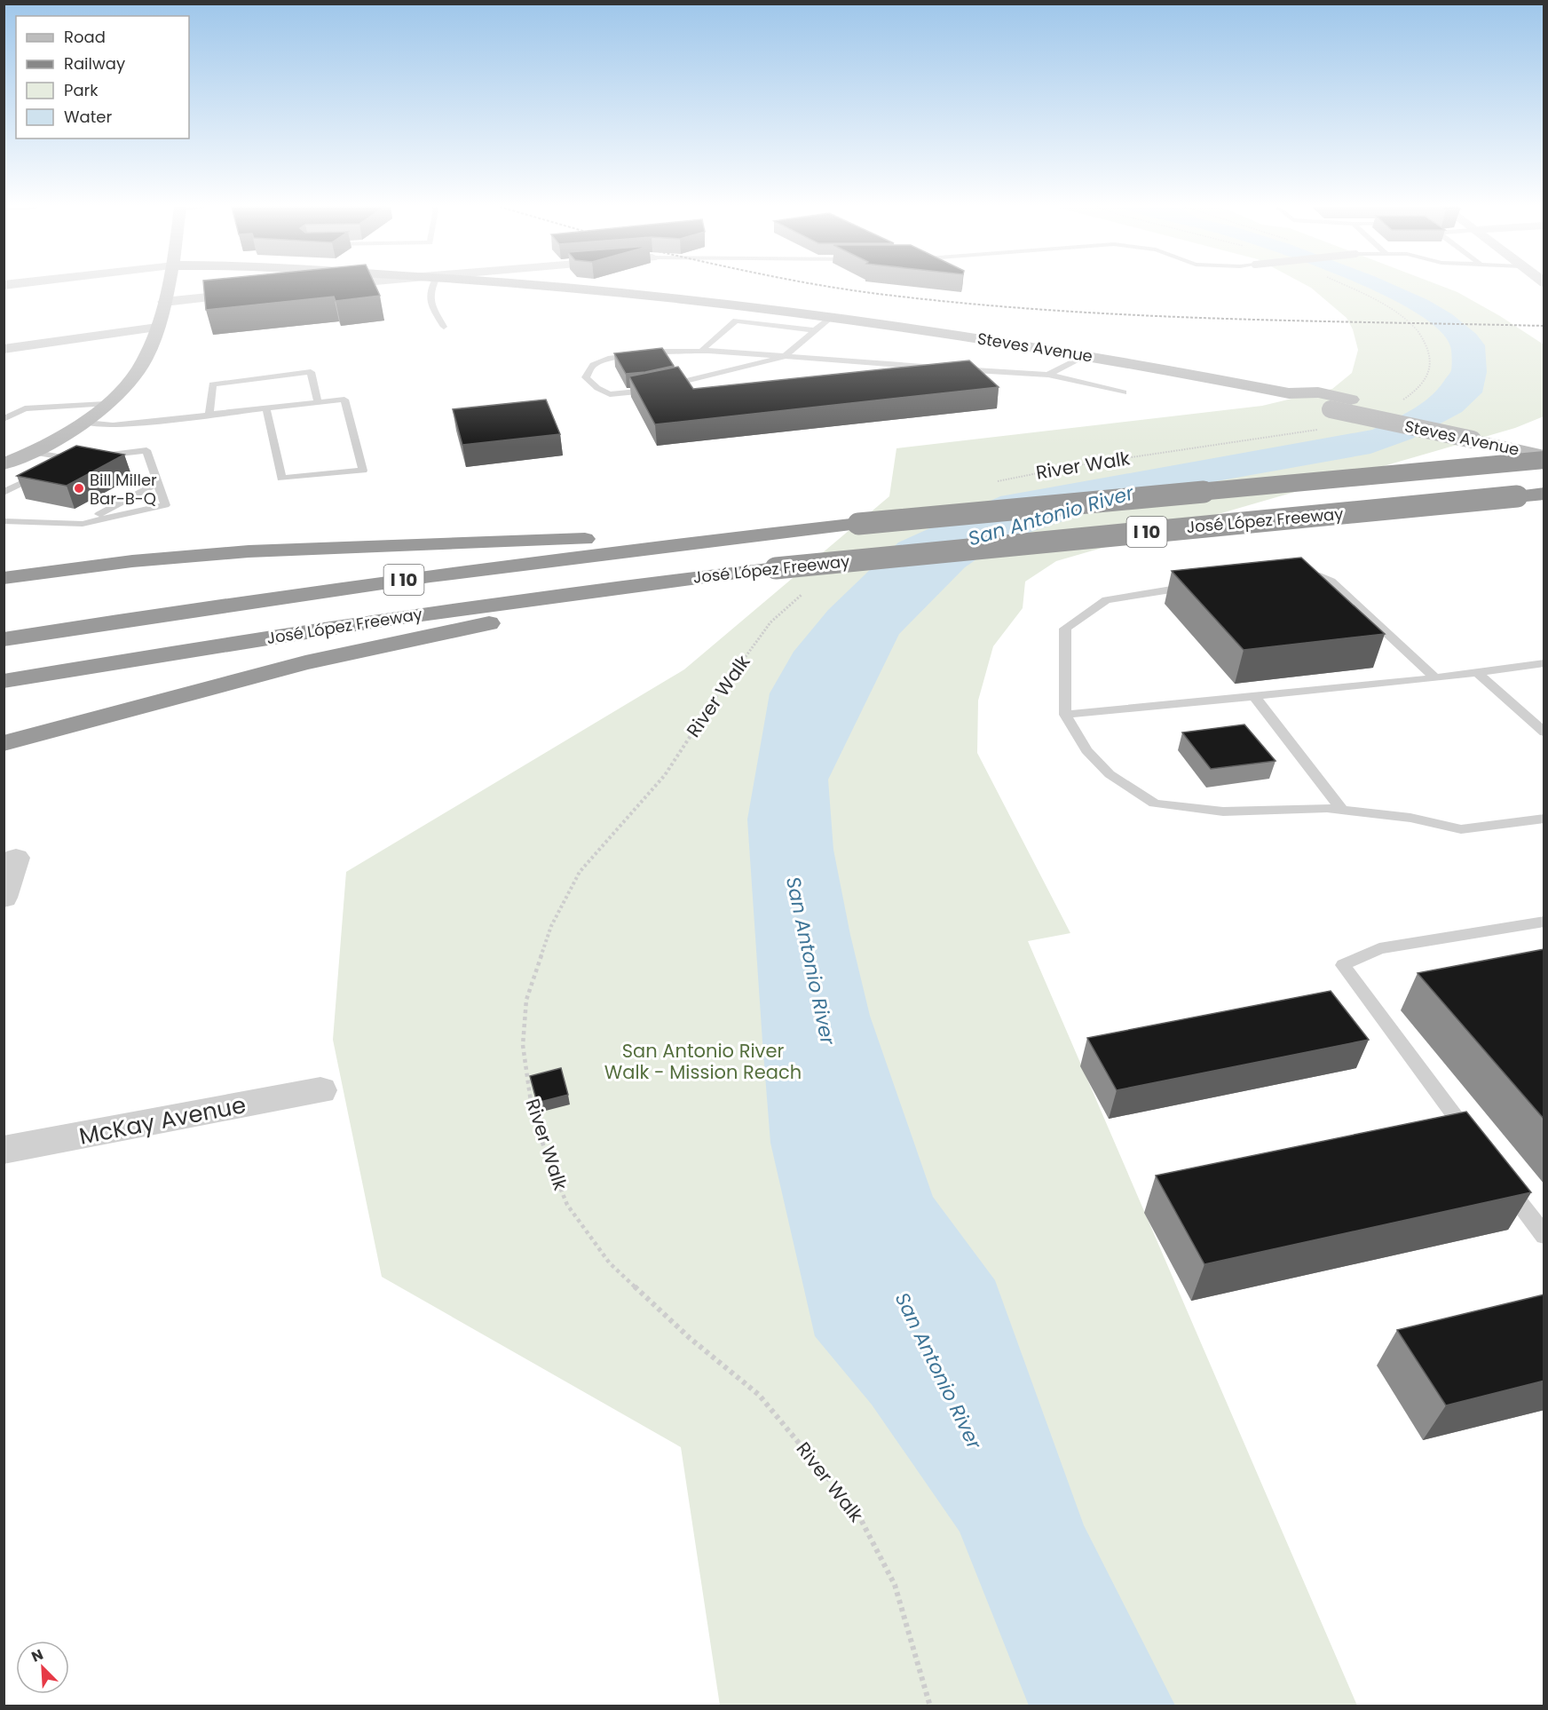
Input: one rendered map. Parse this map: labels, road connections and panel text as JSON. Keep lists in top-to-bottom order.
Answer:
{
  "streets": {
    "highway": ["José López Freeway", "I 10"],
    "main road": ["Steves Avenue"],
    "street": ["McKay Avenue"],
    "path": ["River Walk"]
  },
  "water": ["San Antonio River"],
  "parks": ["San Antonio River Walk - Mission Reach"],
  "places": ["Bill Miller Bar-B-Q"],
  "legend": [
    "Road",
    "Railway",
    "Park",
    "Water"
  ],
  "north": "top left"
}
